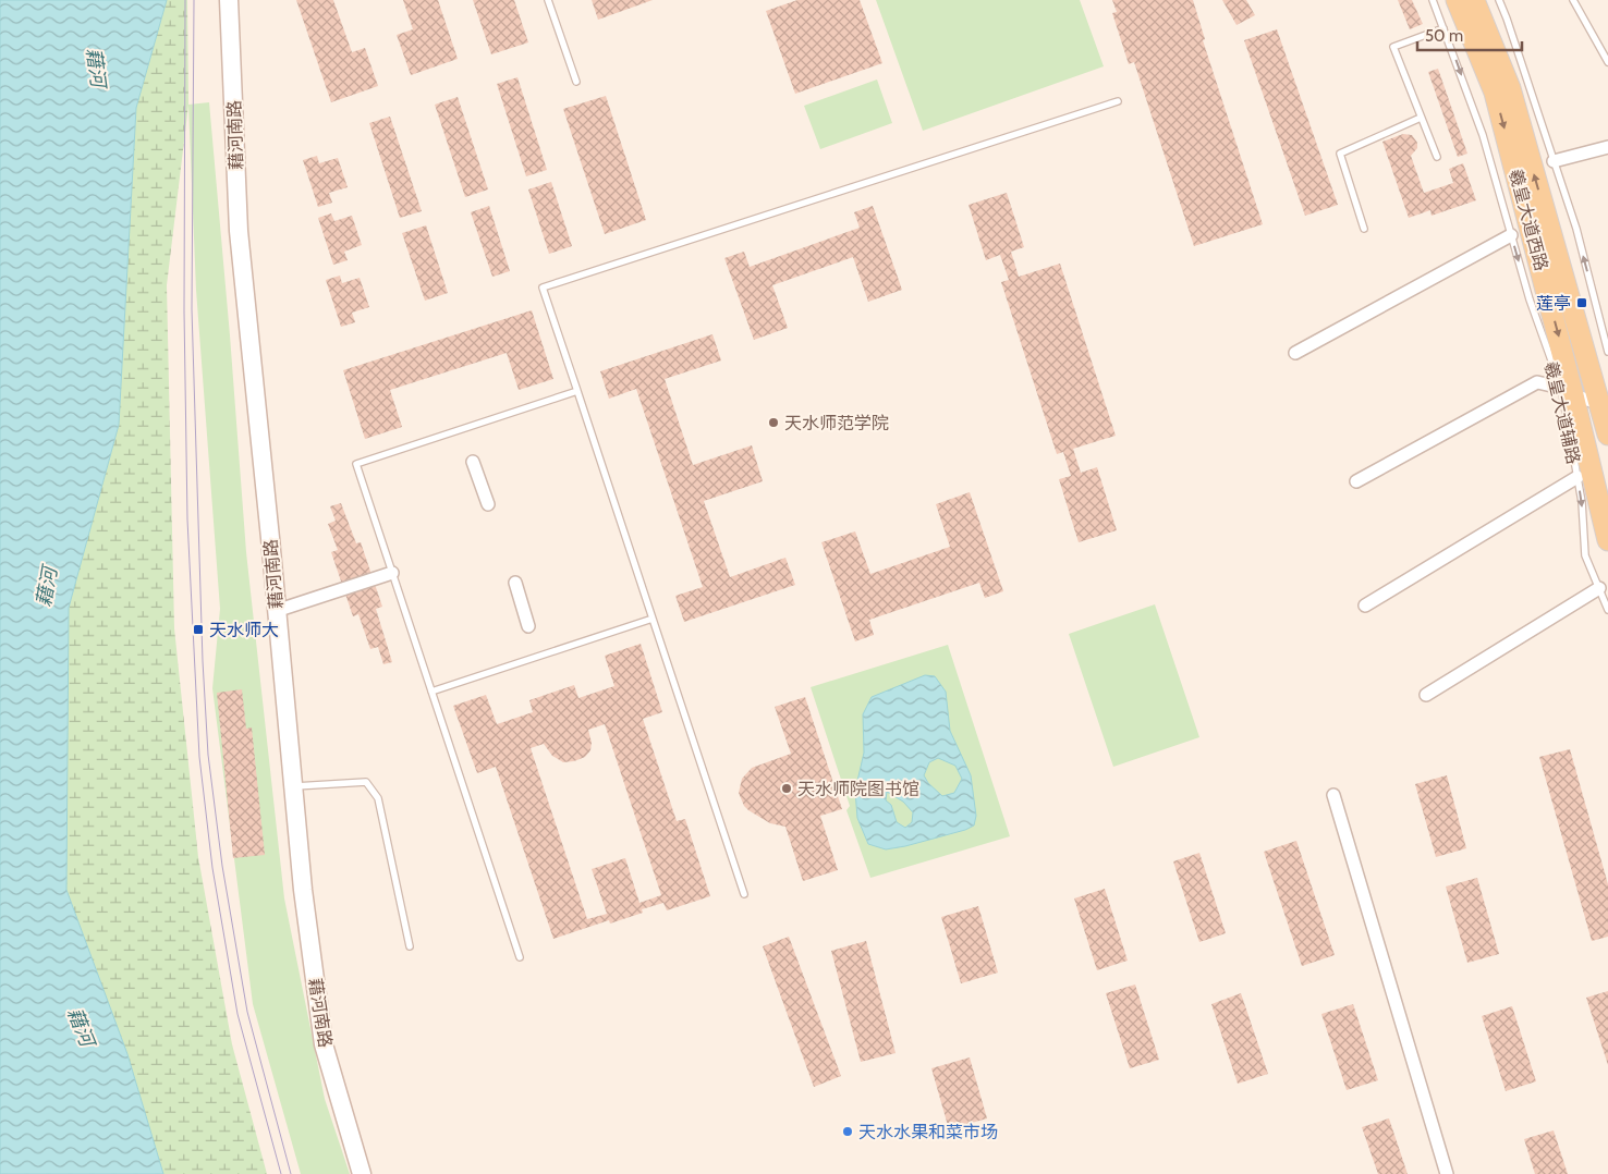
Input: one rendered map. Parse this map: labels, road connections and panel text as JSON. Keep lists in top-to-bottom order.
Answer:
{
  "streets": {
    "main road": ["藉河南路", "羲皇大道西路"],
    "lane": ["羲皇大道辅路"]
  },
  "crossings": [
    ["羲皇大道西路", "羲皇大道辅路"]
  ],
  "one_way": ["羲皇大道辅路"],
  "water": ["藉河"],
  "places": {
    "transit": ["莲亭", "天水师大"],
    "other": ["天水师范学院", "天水师院图书馆", "天水水果和菜市场"]
  },
  "scale_bar": "50 m"
}
